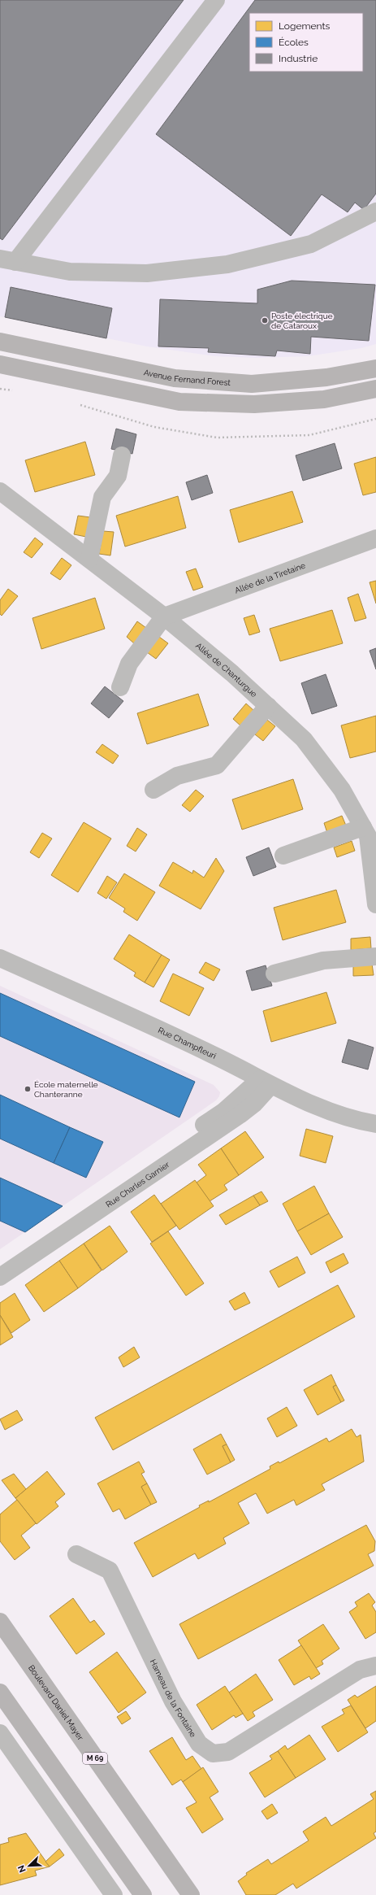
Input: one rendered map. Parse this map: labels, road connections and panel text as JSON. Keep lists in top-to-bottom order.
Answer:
{
  "streets": {
    "main road": ["Avenue Fernand Forest", "Boulevard Daniel Mayer", "M 69"],
    "street": [
      "Allée de la Tiretaine",
      "Allée de Chanturgue",
      "Rue Champfleuri",
      "Rue Charles Garnier",
      "Hameau de la Fontaine"
    ]
  },
  "crossings": [
    ["Allée de la Tiretaine", "Allée de Chanturgue"],
    ["Rue Champfleuri", "Rue Charles Garnier"]
  ],
  "places": ["Poste électrique de Cataroux", "École maternelle Chanteranne"],
  "legend": ["Logements", "Écoles", "Industrie"],
  "north": "bottom left"
}
